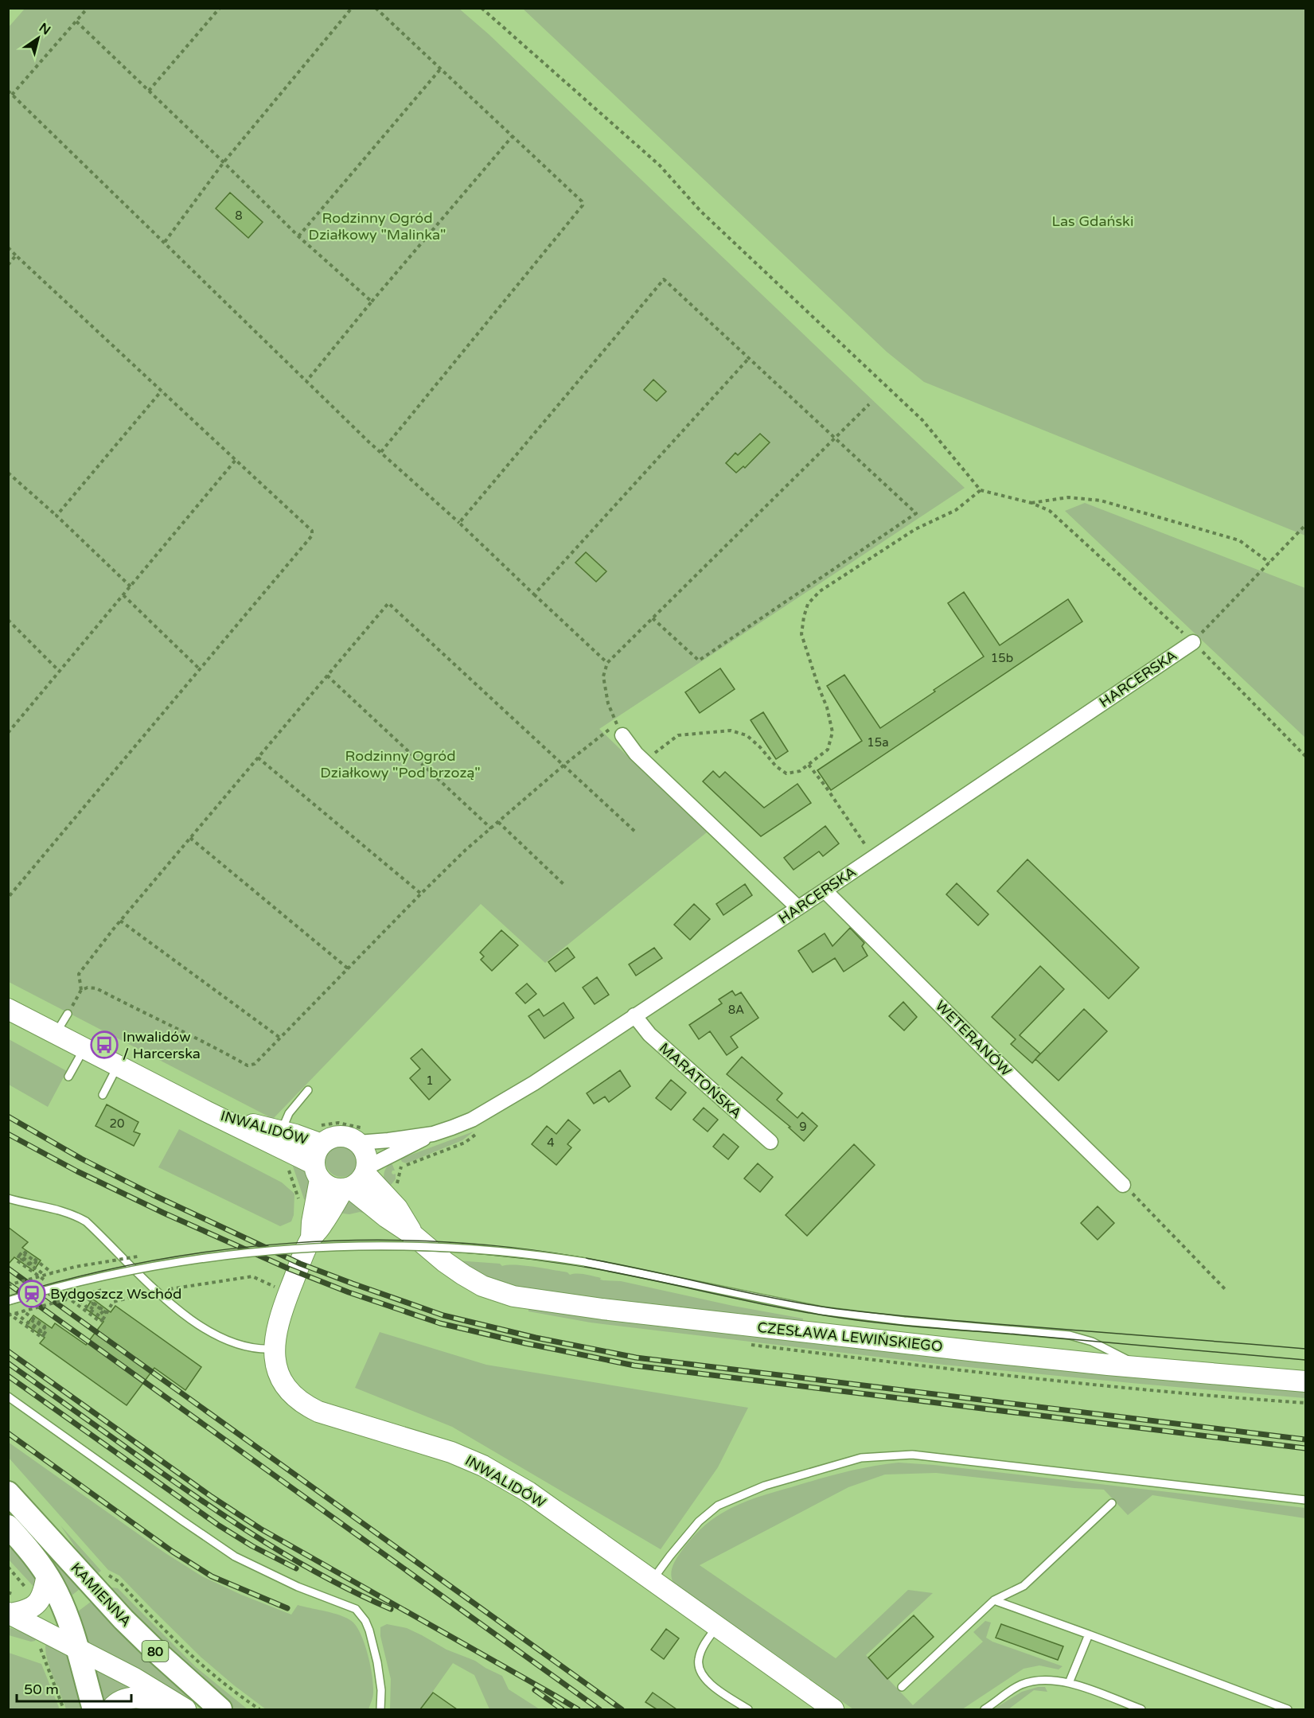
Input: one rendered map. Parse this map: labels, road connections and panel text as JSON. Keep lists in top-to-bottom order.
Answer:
{
  "streets": {
    "main road": ["KAMIENNA", "80"],
    "street": [
      "HARCERSKA",
      "WETERANÓW",
      "MARATOŃSKA",
      "INWALIDÓW",
      "CZESŁAWA LEWIŃSKIEGO"
    ]
  },
  "crossings": [
    ["HARCERSKA", "WETERANÓW"],
    ["HARCERSKA", "MARATOŃSKA"],
    ["HARCERSKA", "INWALIDÓW"],
    ["HARCERSKA", "CZESŁAWA LEWIŃSKIEGO"],
    ["INWALIDÓW", "CZESŁAWA LEWIŃSKIEGO"]
  ],
  "parks": ["Rodzinny Ogród Działkowy \"Malinka\"", "Las Gdański", "Rodzinny Ogród Działkowy \"Pod brzozą\""],
  "places": {
    "bus stop": ["Inwalidów / Harcerska"],
    "station": ["Bydgoszcz Wschód"]
  },
  "house_numbers": [
    "8",
    "15b",
    "15a",
    "8A",
    "1",
    "20",
    "9",
    "4"
  ],
  "scale_bar": "50 m",
  "north": "top right"
}
